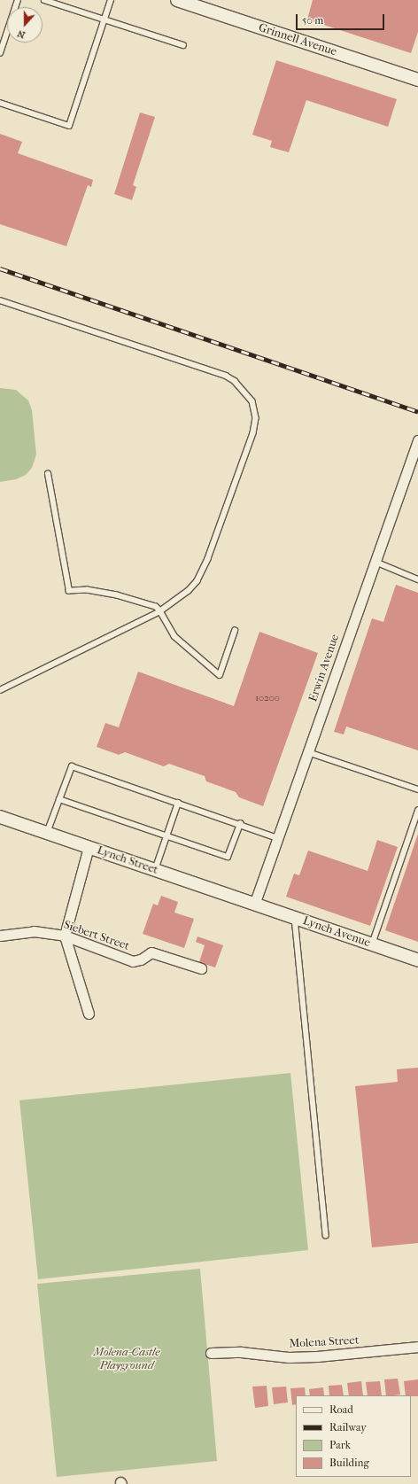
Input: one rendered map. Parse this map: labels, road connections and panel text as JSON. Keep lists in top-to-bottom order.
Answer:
{
  "streets": {
    "street": [
      "Grinnell Avenue",
      "Erwin Avenue",
      "Lynch Street",
      "Lynch Avenue",
      "Siebert Street",
      "Molena Street"
    ]
  },
  "crossings": [
    ["Erwin Avenue", "Lynch Street"],
    ["Erwin Avenue", "Lynch Avenue"],
    ["Lynch Street", "Lynch Avenue"]
  ],
  "parks": ["Molena-Castle Playground"],
  "house_numbers": ["10200"],
  "legend": [
    "Road",
    "Railway",
    "Park",
    "Building"
  ],
  "scale_bar": "50 m",
  "north": "bottom"
}
